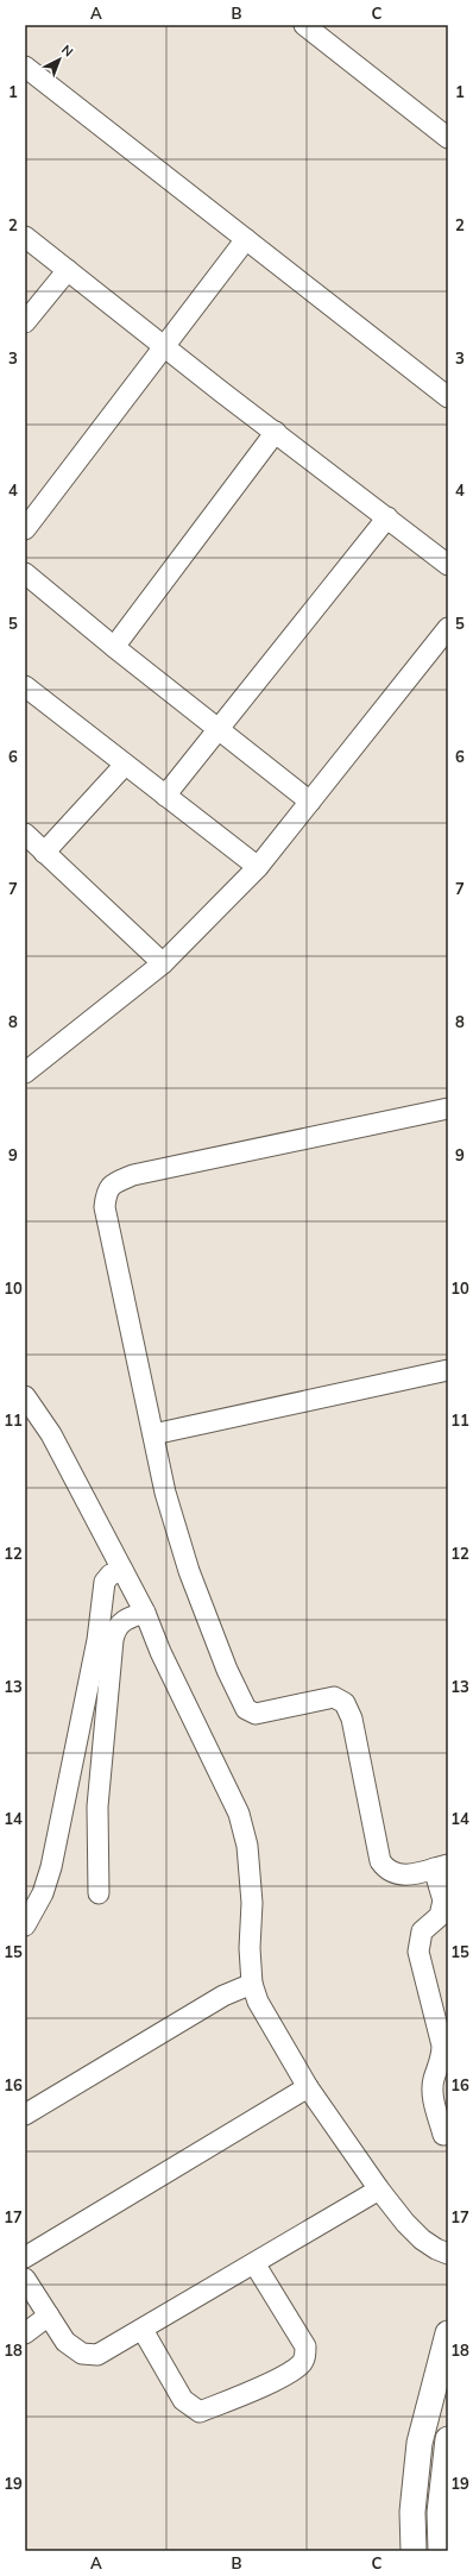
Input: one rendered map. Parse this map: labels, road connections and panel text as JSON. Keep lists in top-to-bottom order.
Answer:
{
  "north": "top right",
  "grid": {
    "columns": ["A", "B", "C"],
    "rows": [
      "1",
      "2",
      "3",
      "4",
      "5",
      "6",
      "7",
      "8",
      "9",
      "10",
      "11",
      "12",
      "13",
      "14",
      "15",
      "16",
      "17",
      "18",
      "19"
    ]
  }
}
